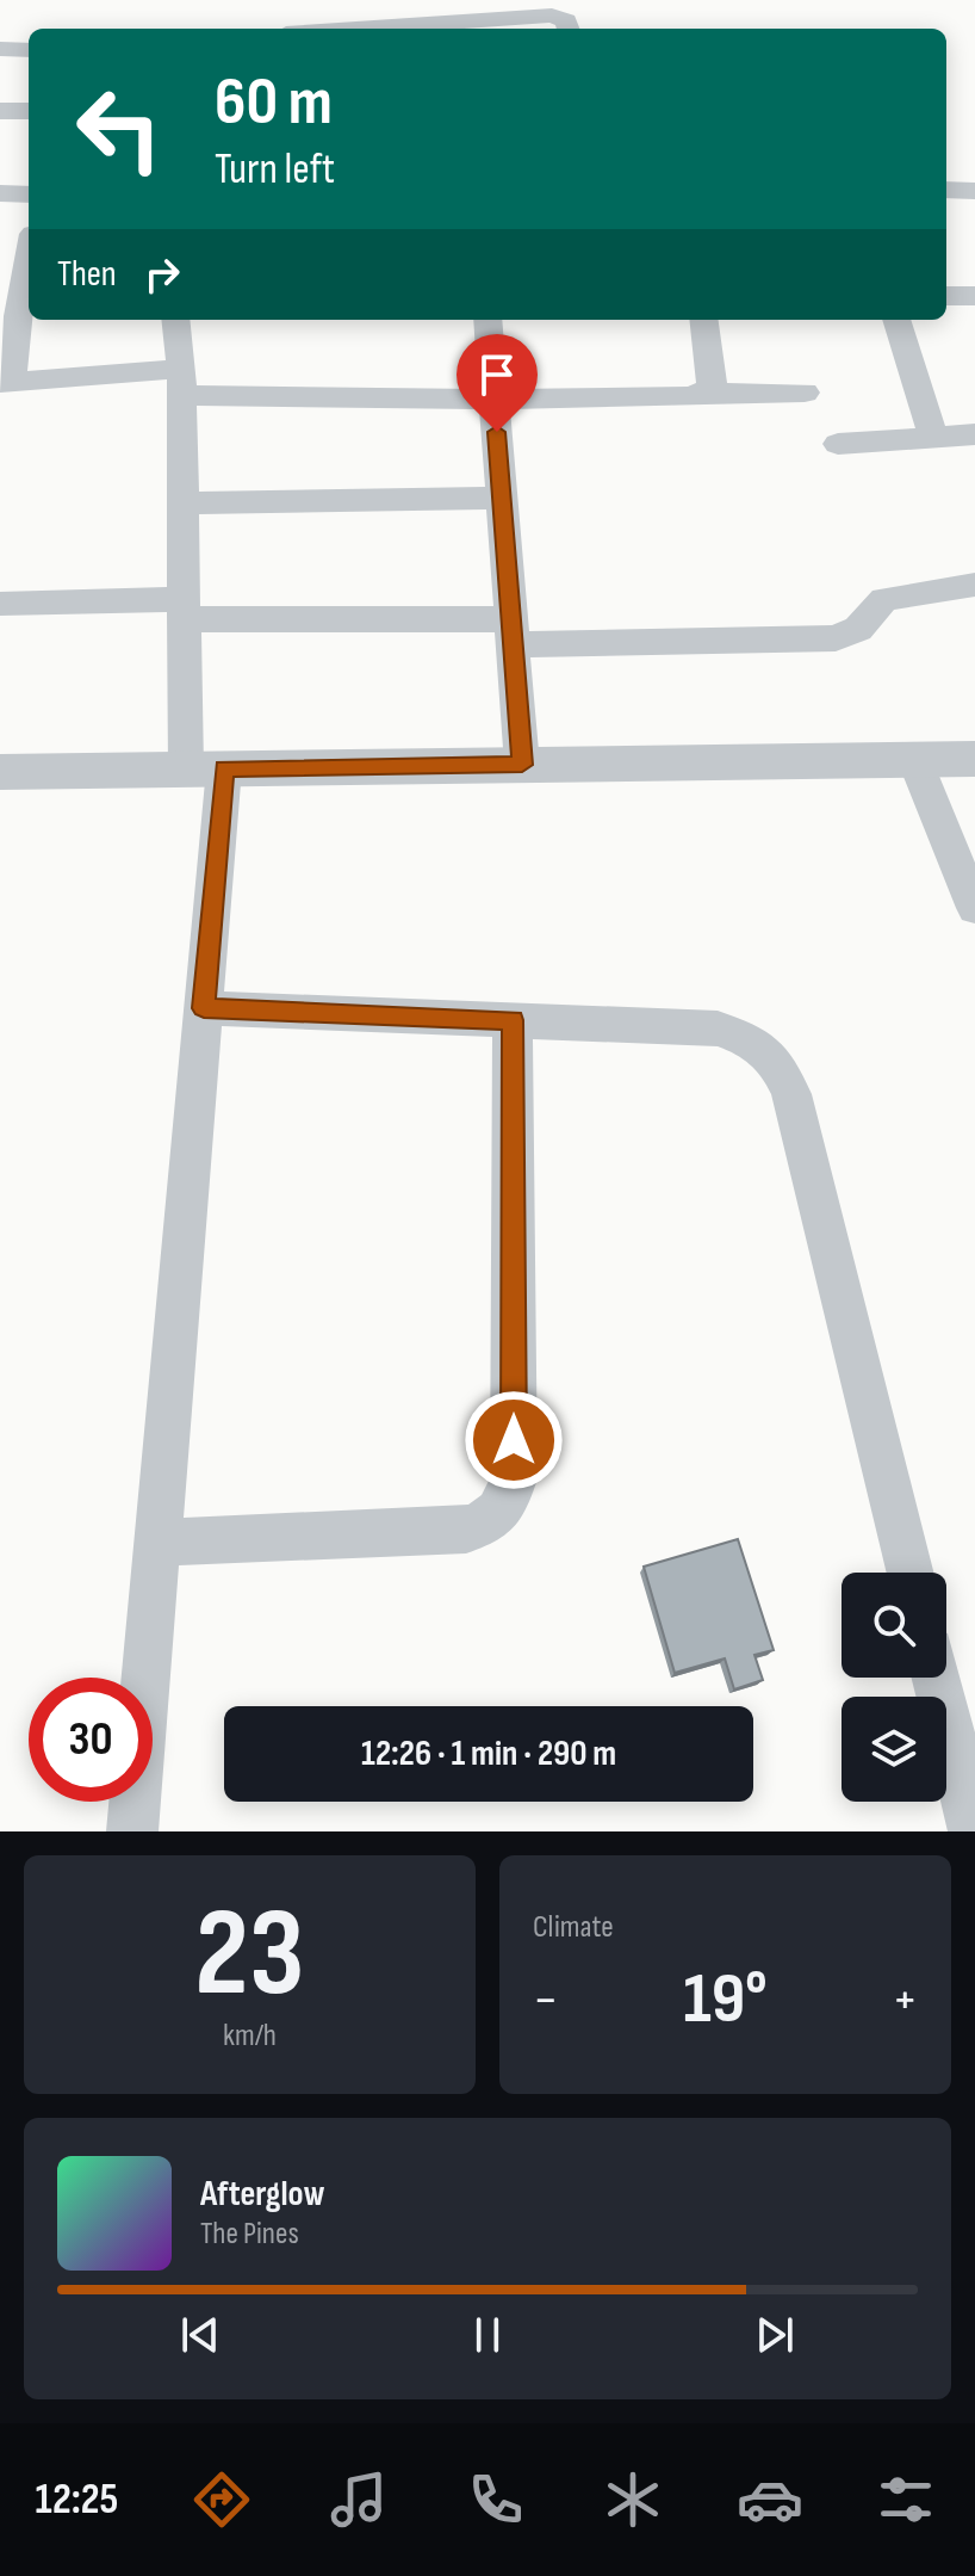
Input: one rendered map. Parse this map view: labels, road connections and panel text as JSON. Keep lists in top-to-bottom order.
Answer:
{
  "page": {
    "turn": ["60 m", "Turn left"],
    "then": "Then",
    "limit": "30",
    "trip": "12:26 · 1 min · 290 m",
    "tile": [
      ["23", "km/h"],
      "Climate"
    ],
    "heat": ["−", "19°", "+"],
    "song": ["Afterglow", "The Pines"],
    "tabs": "12:25"
  }
}
